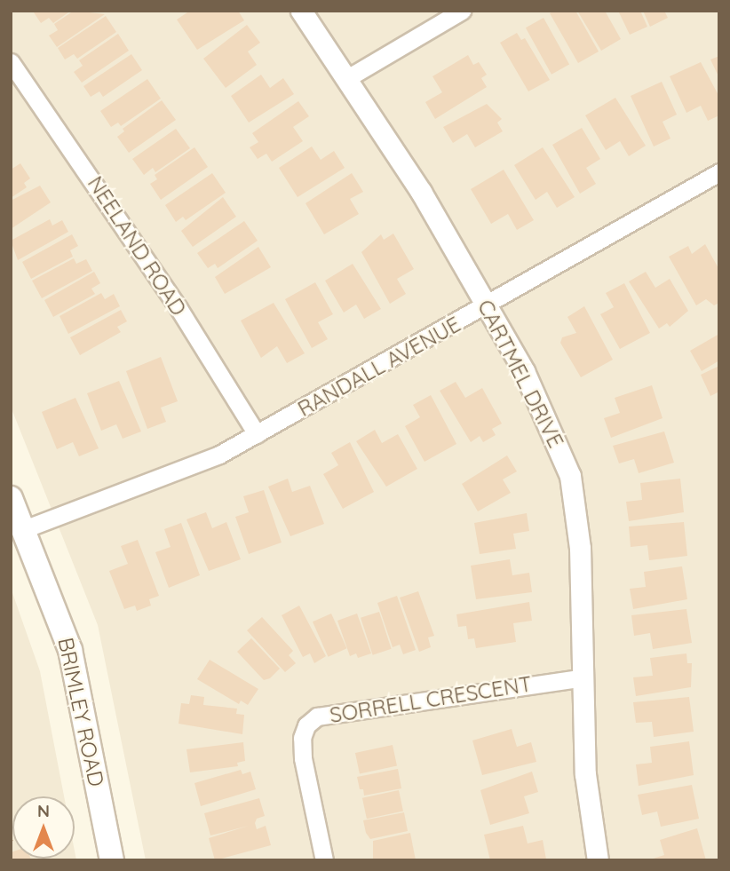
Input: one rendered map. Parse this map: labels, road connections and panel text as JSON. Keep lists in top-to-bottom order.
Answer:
{
  "streets": {
    "main road": ["BRIMLEY ROAD"],
    "street": [
      "NEELAND ROAD",
      "RANDALL AVENUE",
      "CARTMEL DRIVE",
      "SORRELL CRESCENT"
    ]
  },
  "crossings": [
    ["NEELAND ROAD", "RANDALL AVENUE"],
    ["RANDALL AVENUE", "CARTMEL DRIVE"],
    ["RANDALL AVENUE", "BRIMLEY ROAD"],
    ["CARTMEL DRIVE", "SORRELL CRESCENT"]
  ],
  "north": "top"
}
